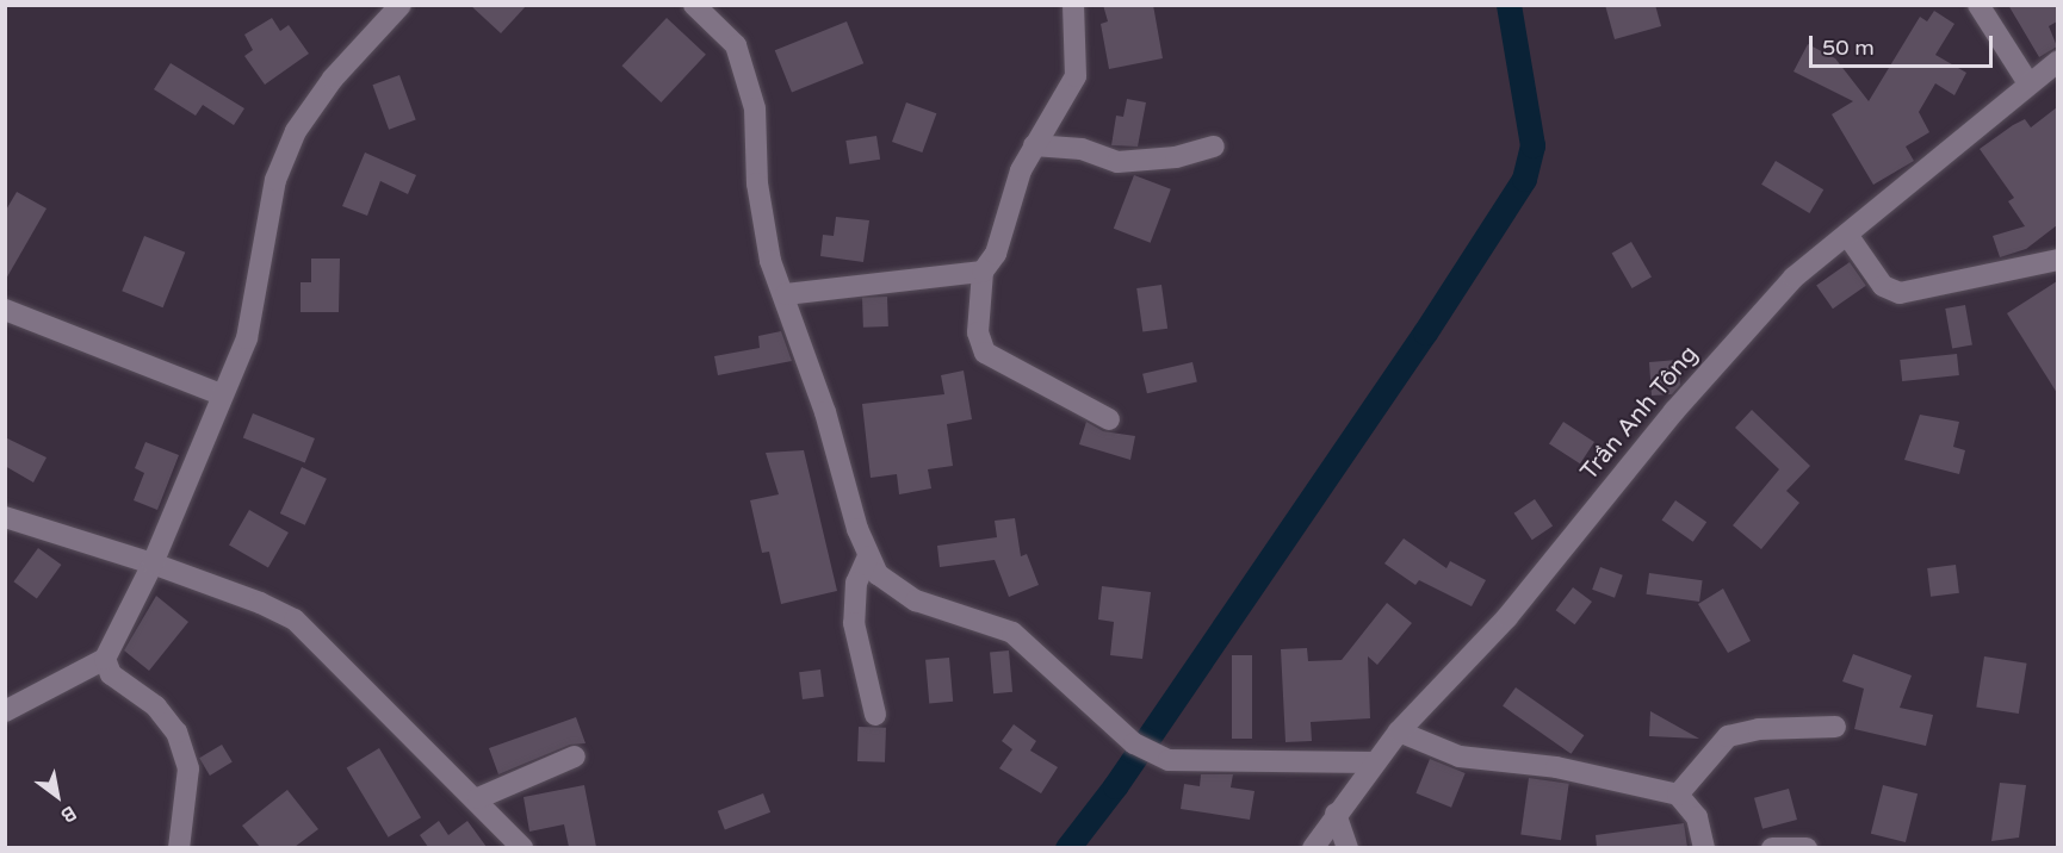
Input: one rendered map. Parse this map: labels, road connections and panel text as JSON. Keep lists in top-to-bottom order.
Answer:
{
  "streets": {
    "street": ["Trần Anh Tông"]
  },
  "scale_bar": "50 m",
  "north": "bottom right"
}
